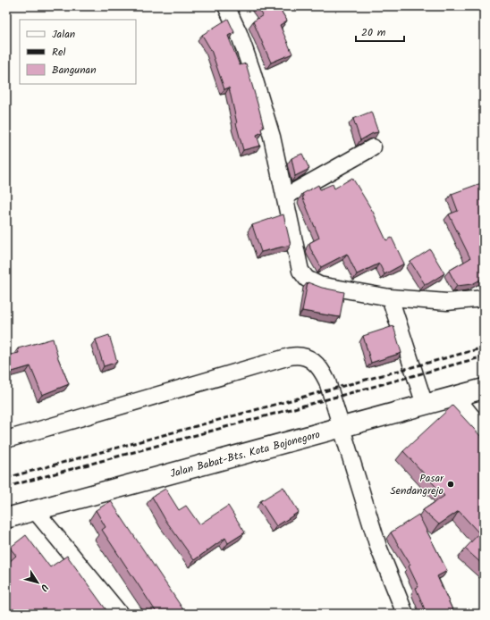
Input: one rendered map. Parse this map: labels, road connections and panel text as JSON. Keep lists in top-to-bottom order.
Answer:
{
  "streets": {
    "highway": ["Jalan Babat-Bts. Kota Bojonegoro"]
  },
  "places": ["Pasar Sendangrejo"],
  "legend": ["Jalan", "Rel", "Bangunan"],
  "scale_bar": "20 m",
  "north": "bottom right"
}
